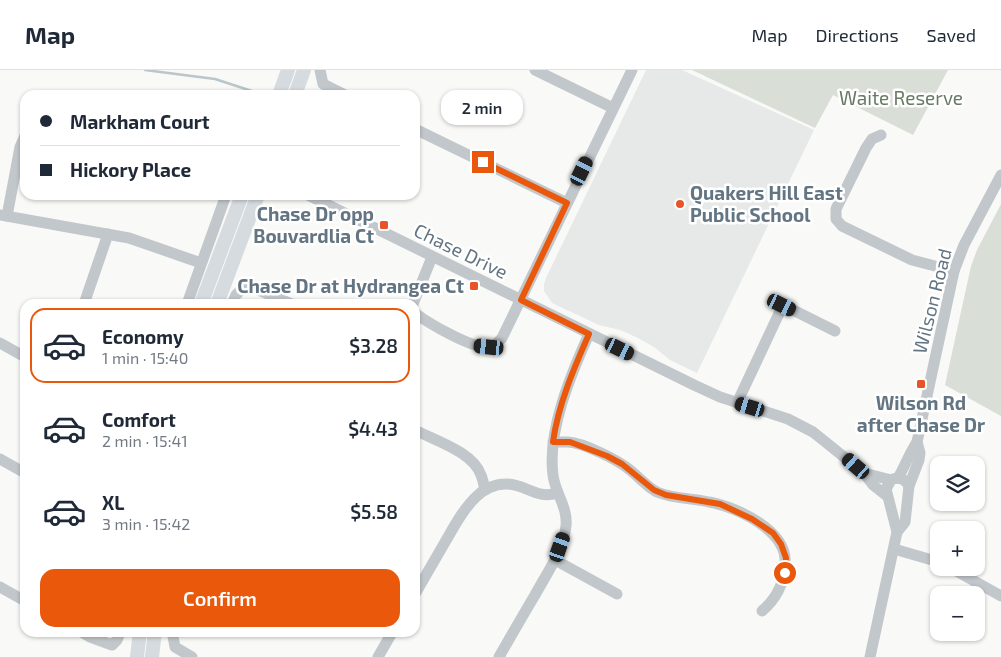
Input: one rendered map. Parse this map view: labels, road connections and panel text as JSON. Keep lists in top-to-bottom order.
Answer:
{
  "streets": {
    "street": ["Chase Drive", "Wilson Road"]
  },
  "crossings": [
    ["Chase Drive", "Wilson Road"]
  ],
  "parks": ["Waite Reserve"],
  "places": {
    "other": ["Quakers Hill East Public School"],
    "transit": ["Chase Dr opp Bouvardlia Ct", "Chase Dr at Hydrangea Ct", "Wilson Rd after Chase Dr"]
  },
  "page": {
    "header": "Map",
    "nav": ["Map", "Directions", "Saved"],
    "bubble": "2 min",
    "banner": ["Markham Court", "Hickory Place"],
    "list": [
      {
        "name": "Economy",
        "note": "1 min · 15:40",
        "value": "$3.28"
      },
      {
        "name": "Comfort",
        "note": "2 min · 15:41",
        "value": "$4.43"
      },
      {
        "name": "XL",
        "note": "3 min · 15:42",
        "value": "$5.58"
      }
    ],
    "map_buttons": ["+", "−"],
    "buttons": "Confirm"
  }
}
